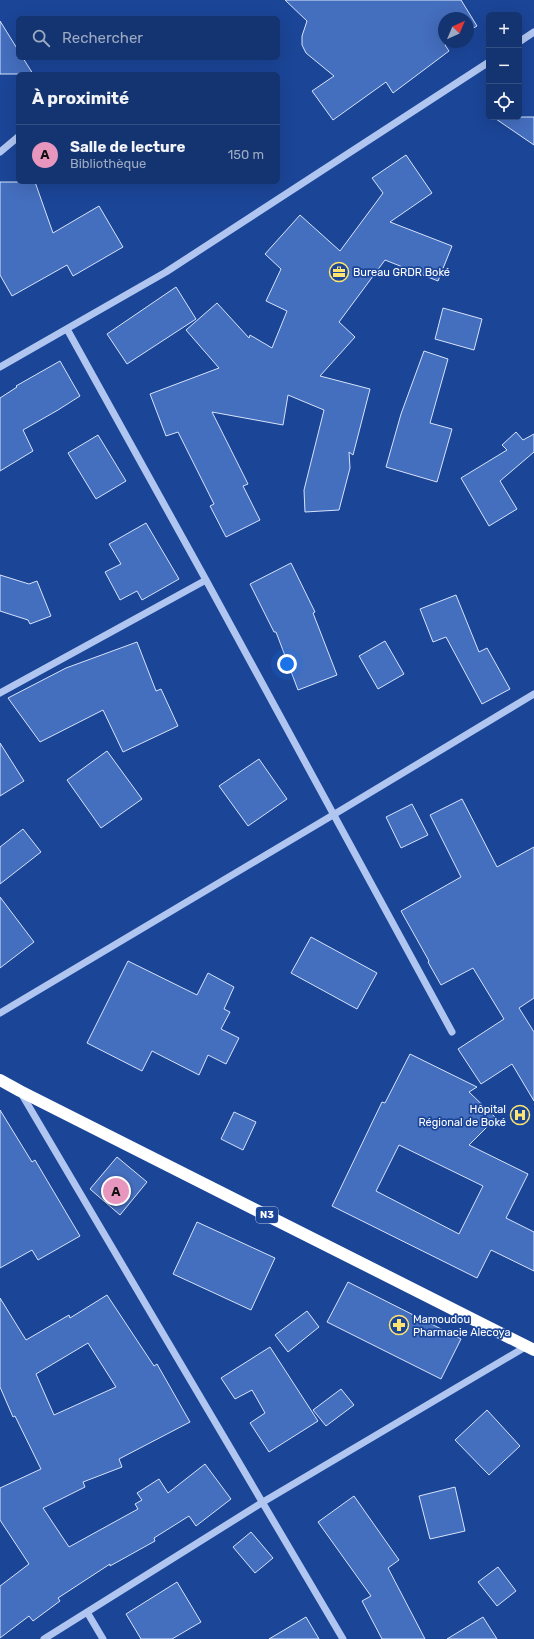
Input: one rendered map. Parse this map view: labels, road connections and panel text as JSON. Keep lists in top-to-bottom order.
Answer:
{
  "streets": {
    "highway": ["N3"]
  },
  "places": {
    "office": ["Bureau GRDR Boké"],
    "hospital": ["Hôpital Régional de Boké"],
    "pharmacy": ["Mamoudou Pharmacie Alecoya"]
  },
  "north": "top right",
  "page": {
    "map_buttons": ["+", "−"],
    "search": "Rechercher",
    "heading": "À proximité",
    "list": [
      {
        "mark": "A",
        "name": "Salle de lecture",
        "note": "Bibliothèque",
        "value": "150 m"
      }
    ],
    "pins": "A"
  }
}
